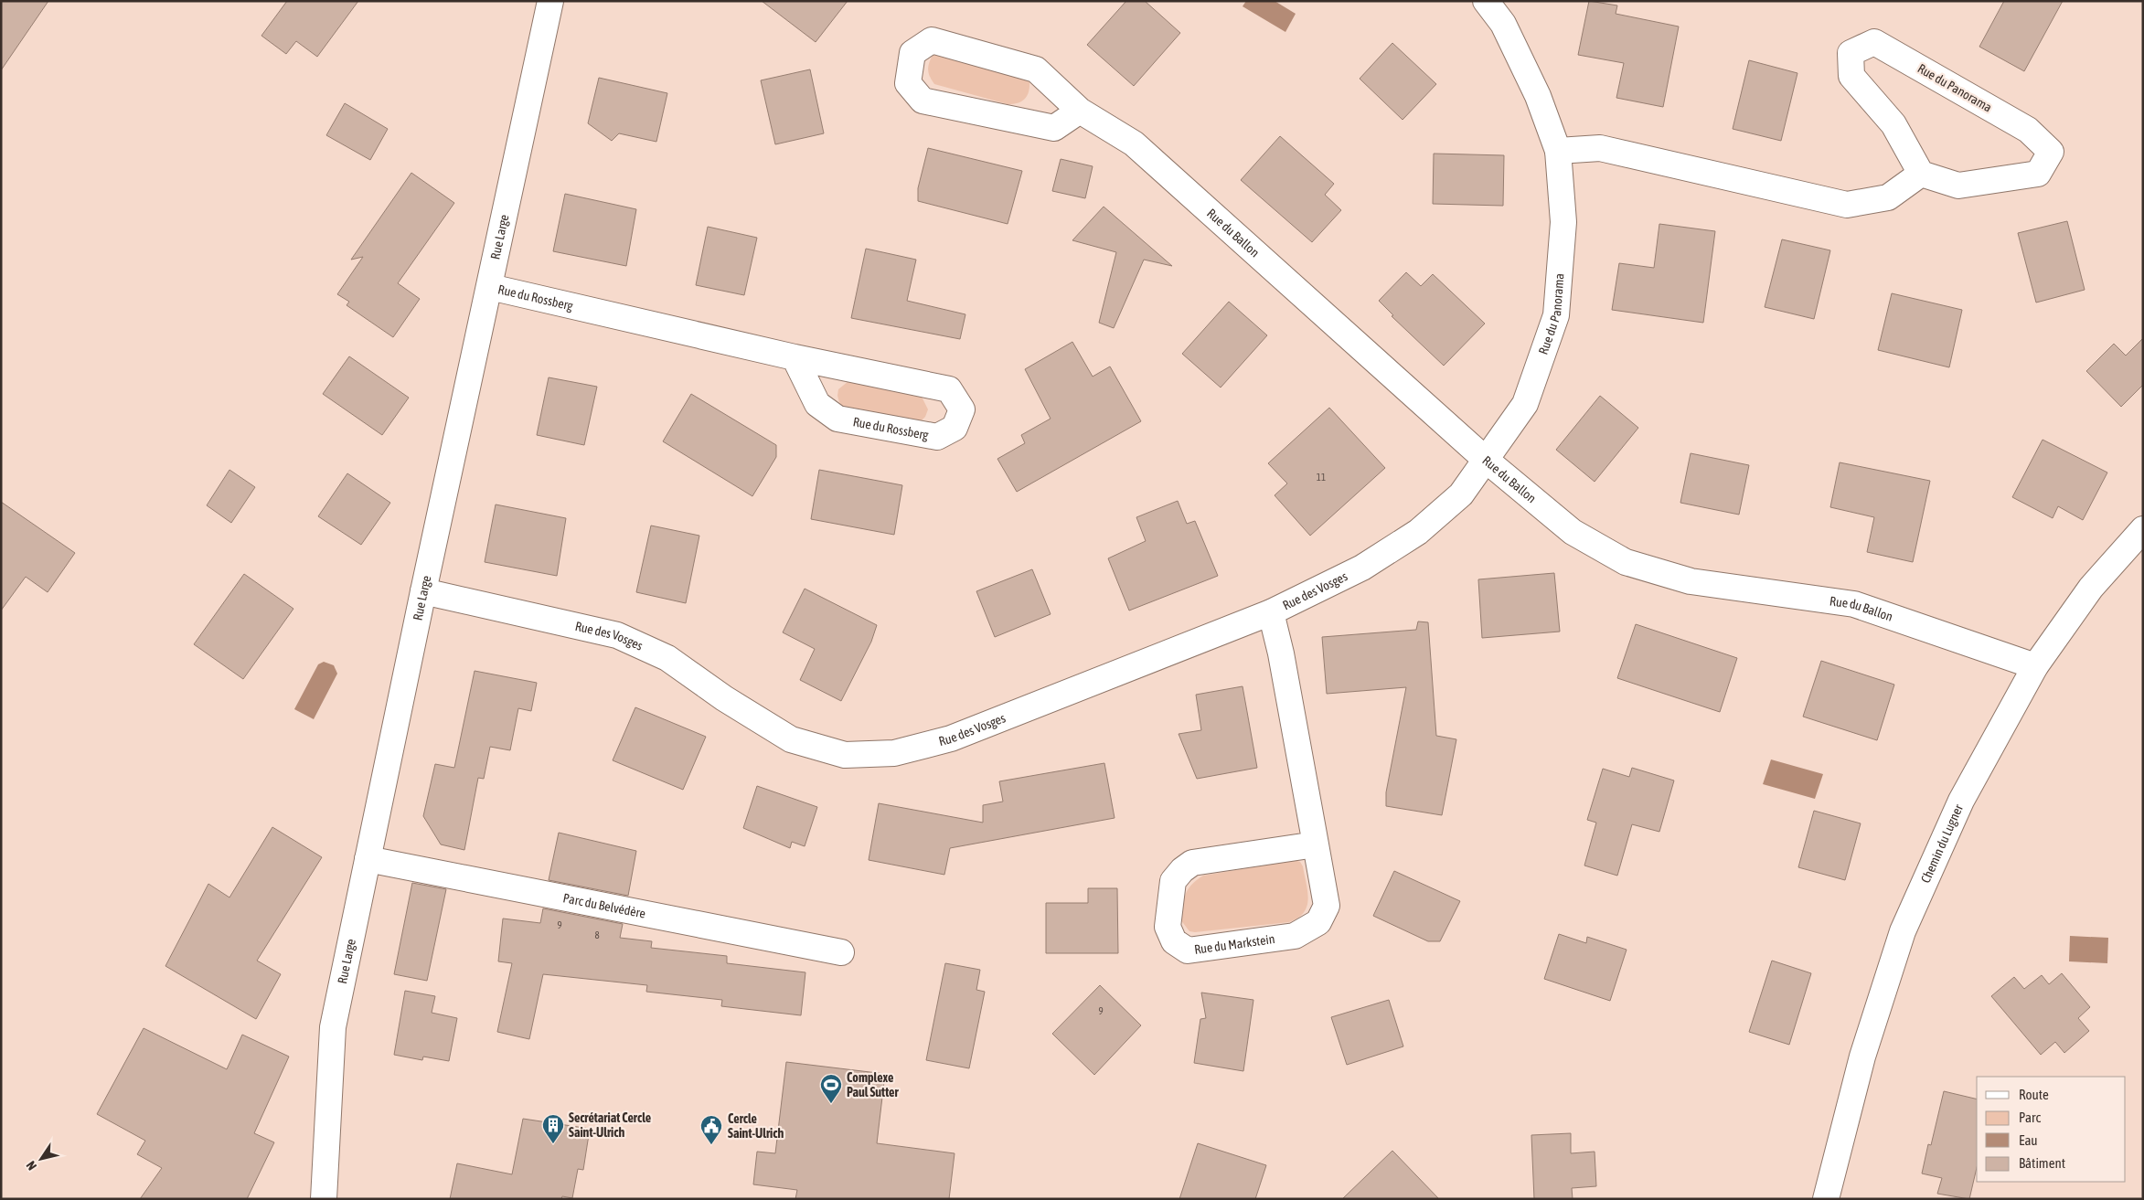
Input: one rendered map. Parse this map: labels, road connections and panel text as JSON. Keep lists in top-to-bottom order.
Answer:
{
  "streets": {
    "street": [
      "Rue du Panorama",
      "Rue du Ballon",
      "Rue Large",
      "Rue du Rossberg",
      "Rue des Vosges",
      "Chemin du Lugner",
      "Parc du Belvédère",
      "Rue du Markstein"
    ]
  },
  "crossings": [
    ["Rue du Panorama", "Rue du Ballon"],
    ["Rue du Panorama", "Rue des Vosges"],
    ["Rue du Ballon", "Rue des Vosges"],
    ["Rue du Ballon", "Chemin du Lugner"],
    ["Rue Large", "Rue du Rossberg"],
    ["Rue Large", "Rue des Vosges"],
    ["Rue Large", "Parc du Belvédère"],
    ["Rue des Vosges", "Rue du Markstein"]
  ],
  "places": {
    "sports": ["Complexe Paul Sutter"],
    "building": ["Secrétariat Cercle Saint-Ulrich"],
    "public building": ["Cercle Saint-Ulrich"]
  },
  "house_numbers": [
    "11",
    "9",
    "8",
    "9"
  ],
  "legend": [
    "Route",
    "Parc",
    "Eau",
    "Bâtiment"
  ],
  "north": "bottom left"
}
